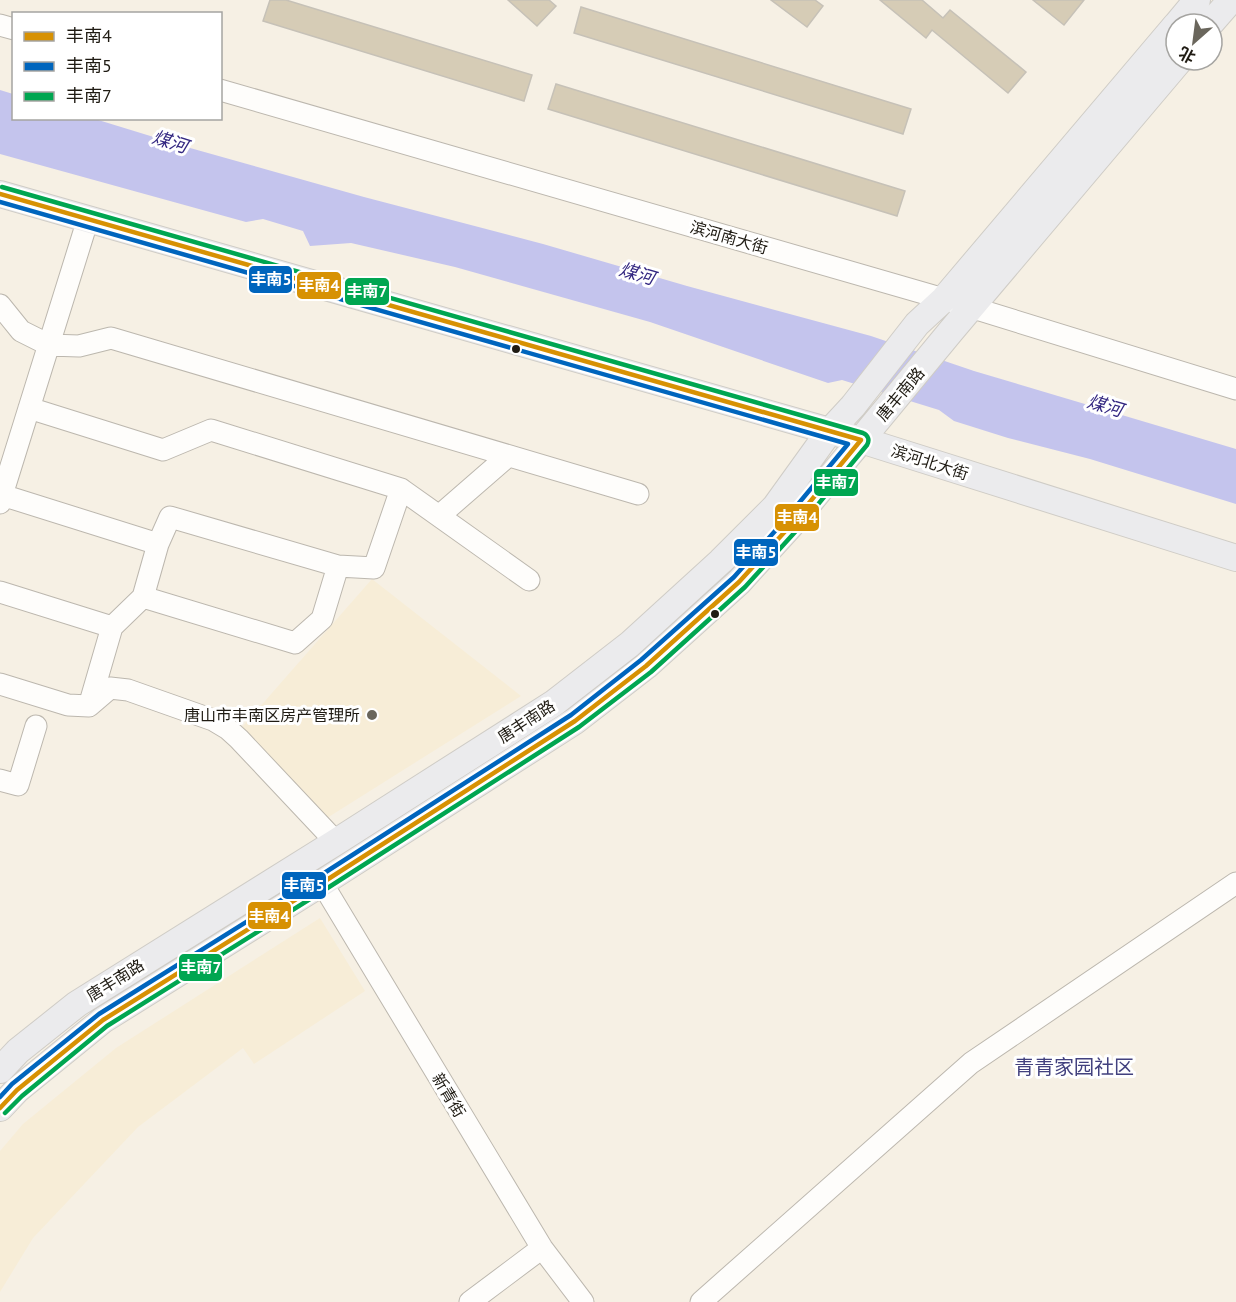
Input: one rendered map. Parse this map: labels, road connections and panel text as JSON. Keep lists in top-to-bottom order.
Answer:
{
  "streets": {
    "main road": ["唐丰南路", "滨河北大街"],
    "street": ["滨河南大街", "新青街"]
  },
  "crossings": [
    ["滨河南大街", "唐丰南路"],
    ["唐丰南路", "滨河北大街"],
    ["唐丰南路", "新青街"]
  ],
  "districts": ["青青家园社区"],
  "water": ["煤河"],
  "places": ["唐山市丰南区房产管理所"],
  "lines": ["transit line 丰南7", "transit line 丰南4", "transit line 丰南5"],
  "legend": ["丰南4", "丰南5", "丰南7"],
  "north": "bottom left"
}
